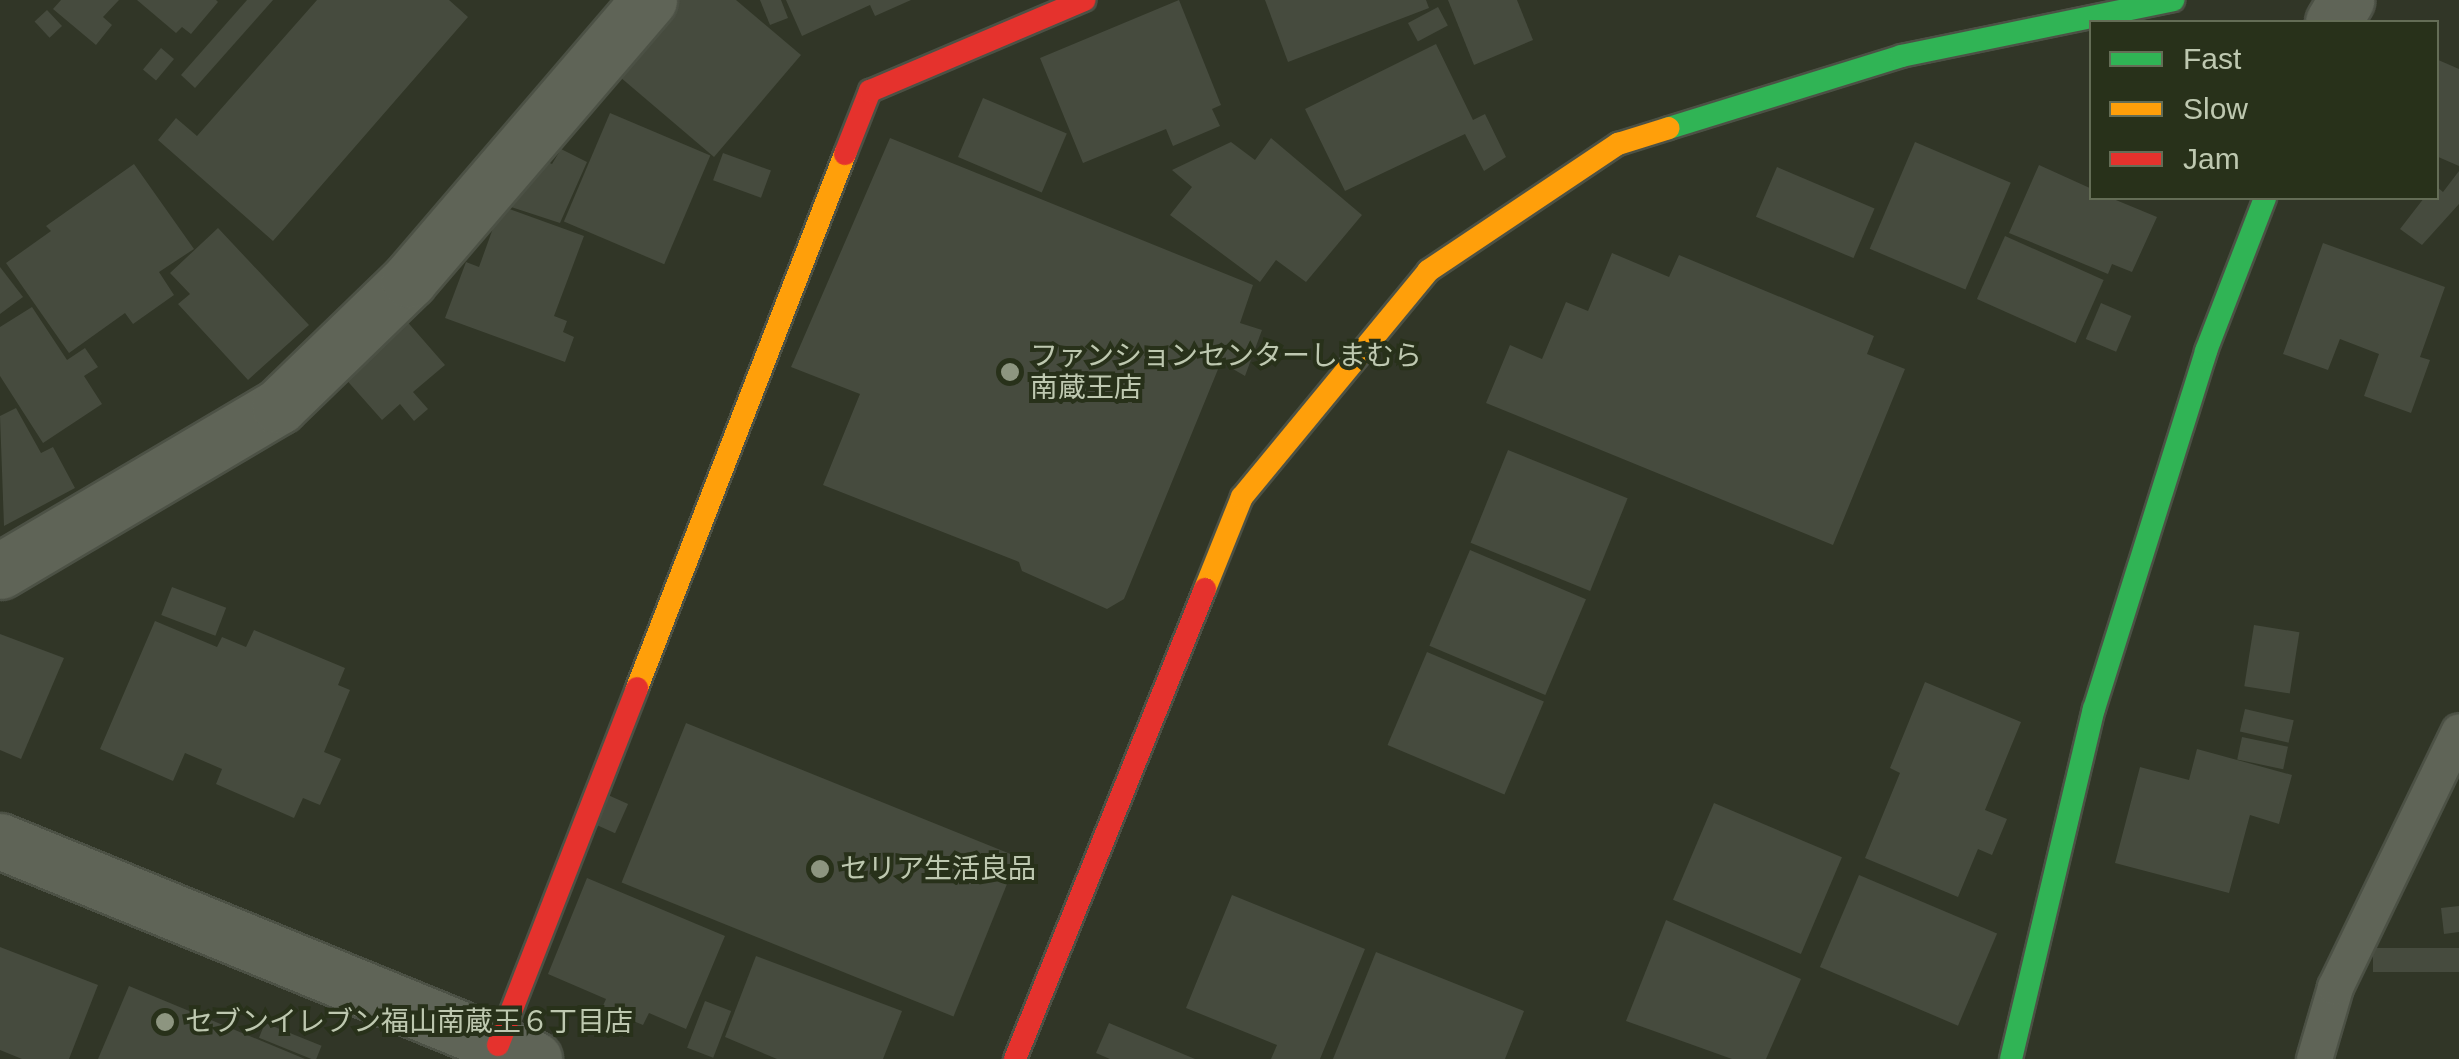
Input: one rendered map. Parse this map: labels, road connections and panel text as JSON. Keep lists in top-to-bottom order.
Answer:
{
  "places": ["ファンションセンターしまむら 南蔵王店", "セリア生活良品", "セブンイレブン福山南蔵王６丁目店"],
  "legend": ["Fast", "Slow", "Jam"]
}
